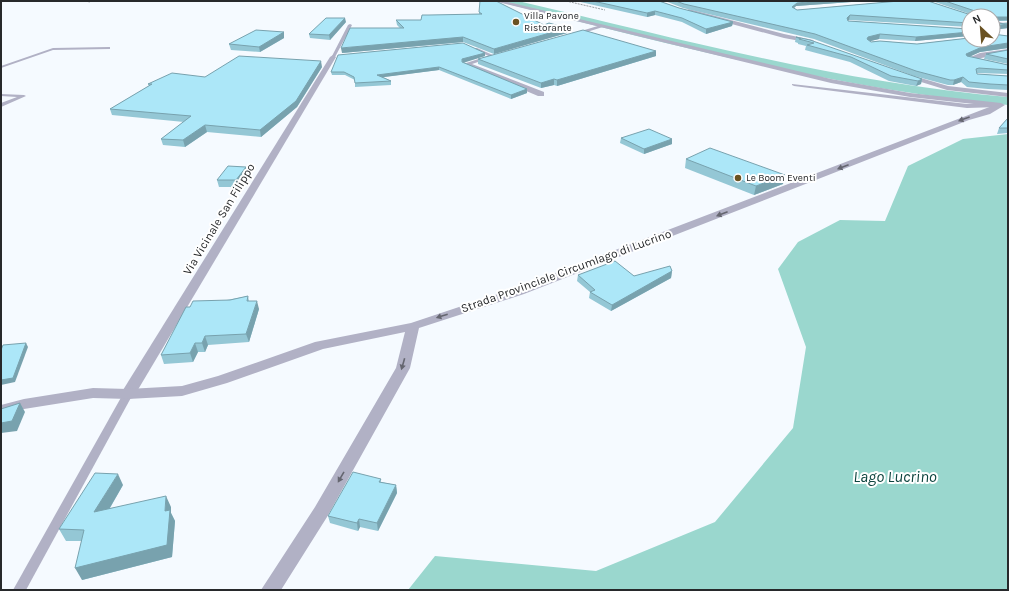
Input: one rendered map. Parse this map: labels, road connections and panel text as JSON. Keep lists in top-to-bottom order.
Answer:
{
  "streets": {
    "street": ["Via Vicinale San Filippo", "Strada Provinciale Circumlago di Lucrino"]
  },
  "crossings": [
    ["Via Vicinale San Filippo", "Strada Provinciale Circumlago di Lucrino"]
  ],
  "one_way": ["Strada Provinciale Circumlago di Lucrino"],
  "water": ["Lago Lucrino"],
  "places": ["Villa Pavone Ristorante", "Le Boom Eventi"],
  "north": "top left"
}
